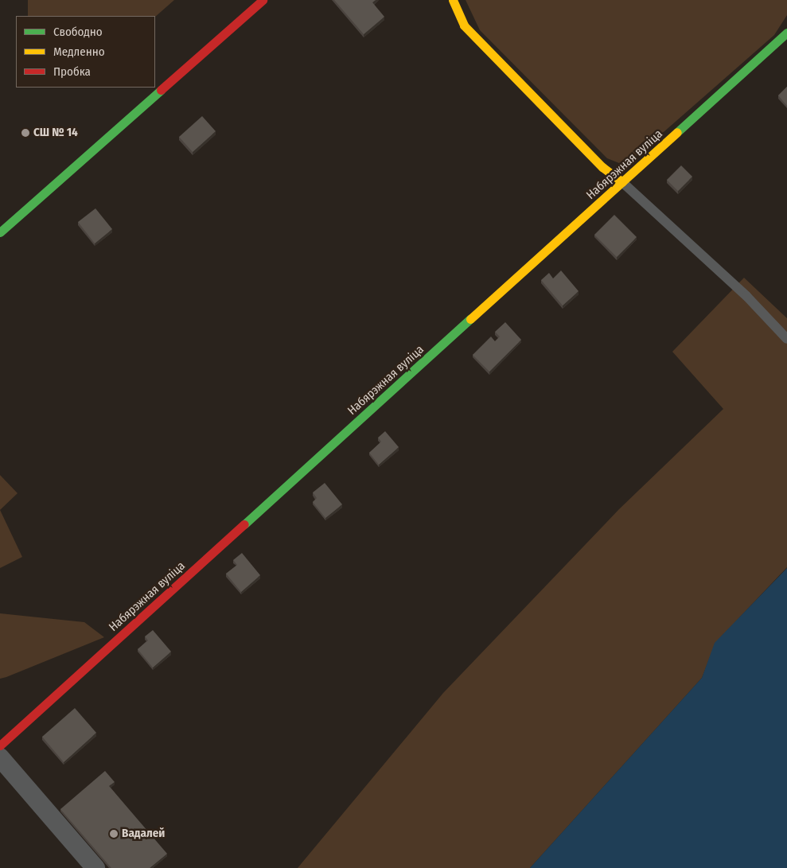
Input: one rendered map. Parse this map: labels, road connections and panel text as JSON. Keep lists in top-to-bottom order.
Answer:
{
  "streets": {
    "street": ["Набярэжная вуліца"]
  },
  "places": ["СШ № 14", "Вадалей"],
  "legend": ["Свободно", "Медленно", "Пробка"]
}
